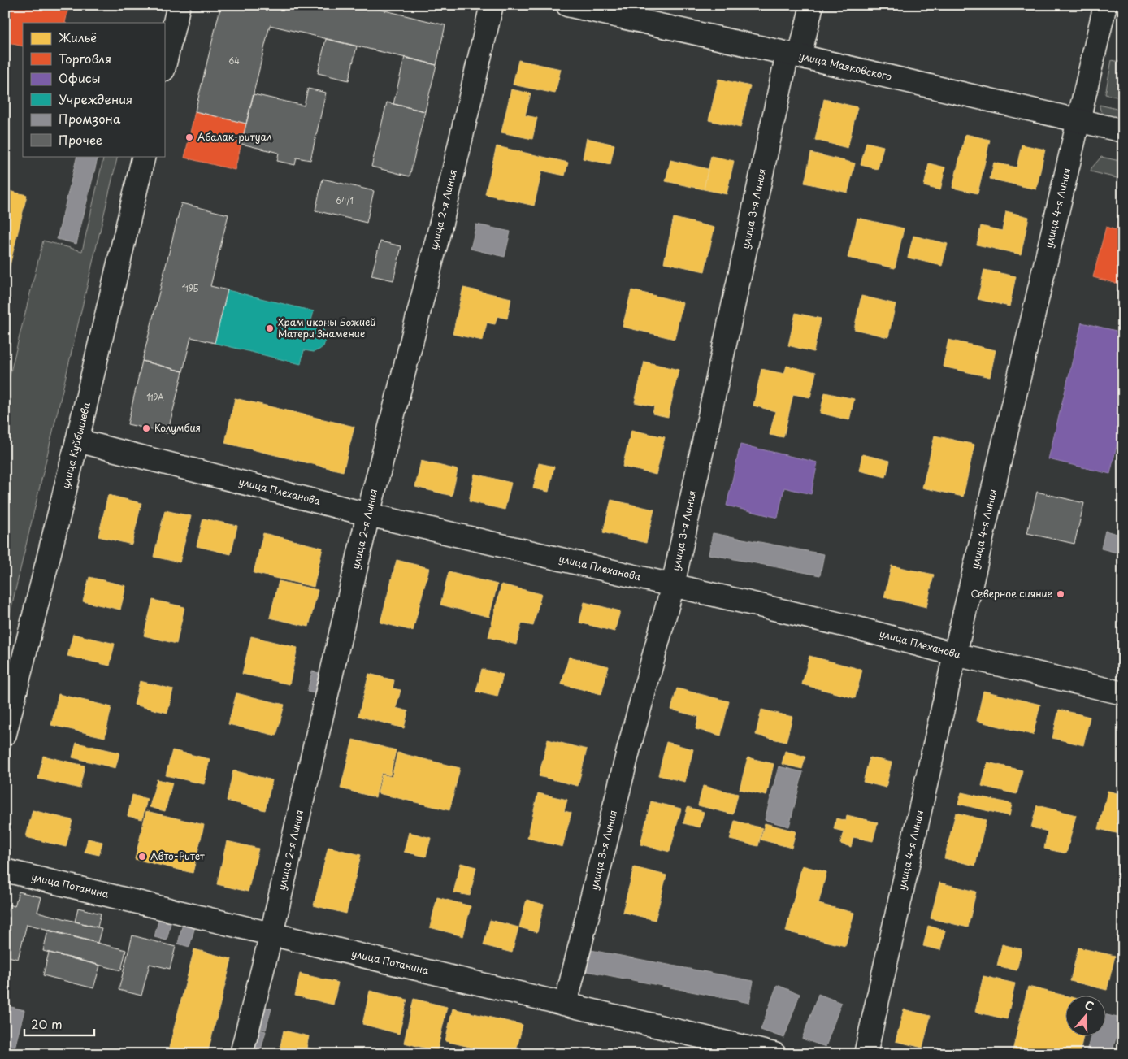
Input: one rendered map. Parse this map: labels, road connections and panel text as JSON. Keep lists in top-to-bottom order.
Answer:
{
  "streets": {
    "street": [
      "улица Маяковского",
      "улица 4-я Линия",
      "улица 3-я Линия",
      "улица 2-я Линия",
      "улица Куйбышева",
      "улица Плеханова",
      "улица Потанина"
    ]
  },
  "crossings": [
    ["улица Маяковского", "улица 4-я Линия"],
    ["улица Маяковского", "улица 3-я Линия"],
    ["улица 4-я Линия", "улица Плеханова"],
    ["улица 3-я Линия", "улица Плеханова"],
    ["улица 3-я Линия", "улица Потанина"],
    ["улица 2-я Линия", "улица Плеханова"],
    ["улица 2-я Линия", "улица Потанина"],
    ["улица Куйбышева", "улица Плеханова"]
  ],
  "places": [
    "Абалак-ритуал",
    "Храм иконы Божией Матери Знамение",
    "Колумбия",
    "Северное сияние",
    "Авто-Ритет"
  ],
  "house_numbers": [
    "64",
    "64/1",
    "119Б",
    "119А"
  ],
  "legend": [
    "Жильё",
    "Торговля",
    "Офисы",
    "Учреждения",
    "Промзона",
    "Прочее"
  ],
  "scale_bar": "20 m",
  "north": "top"
}
